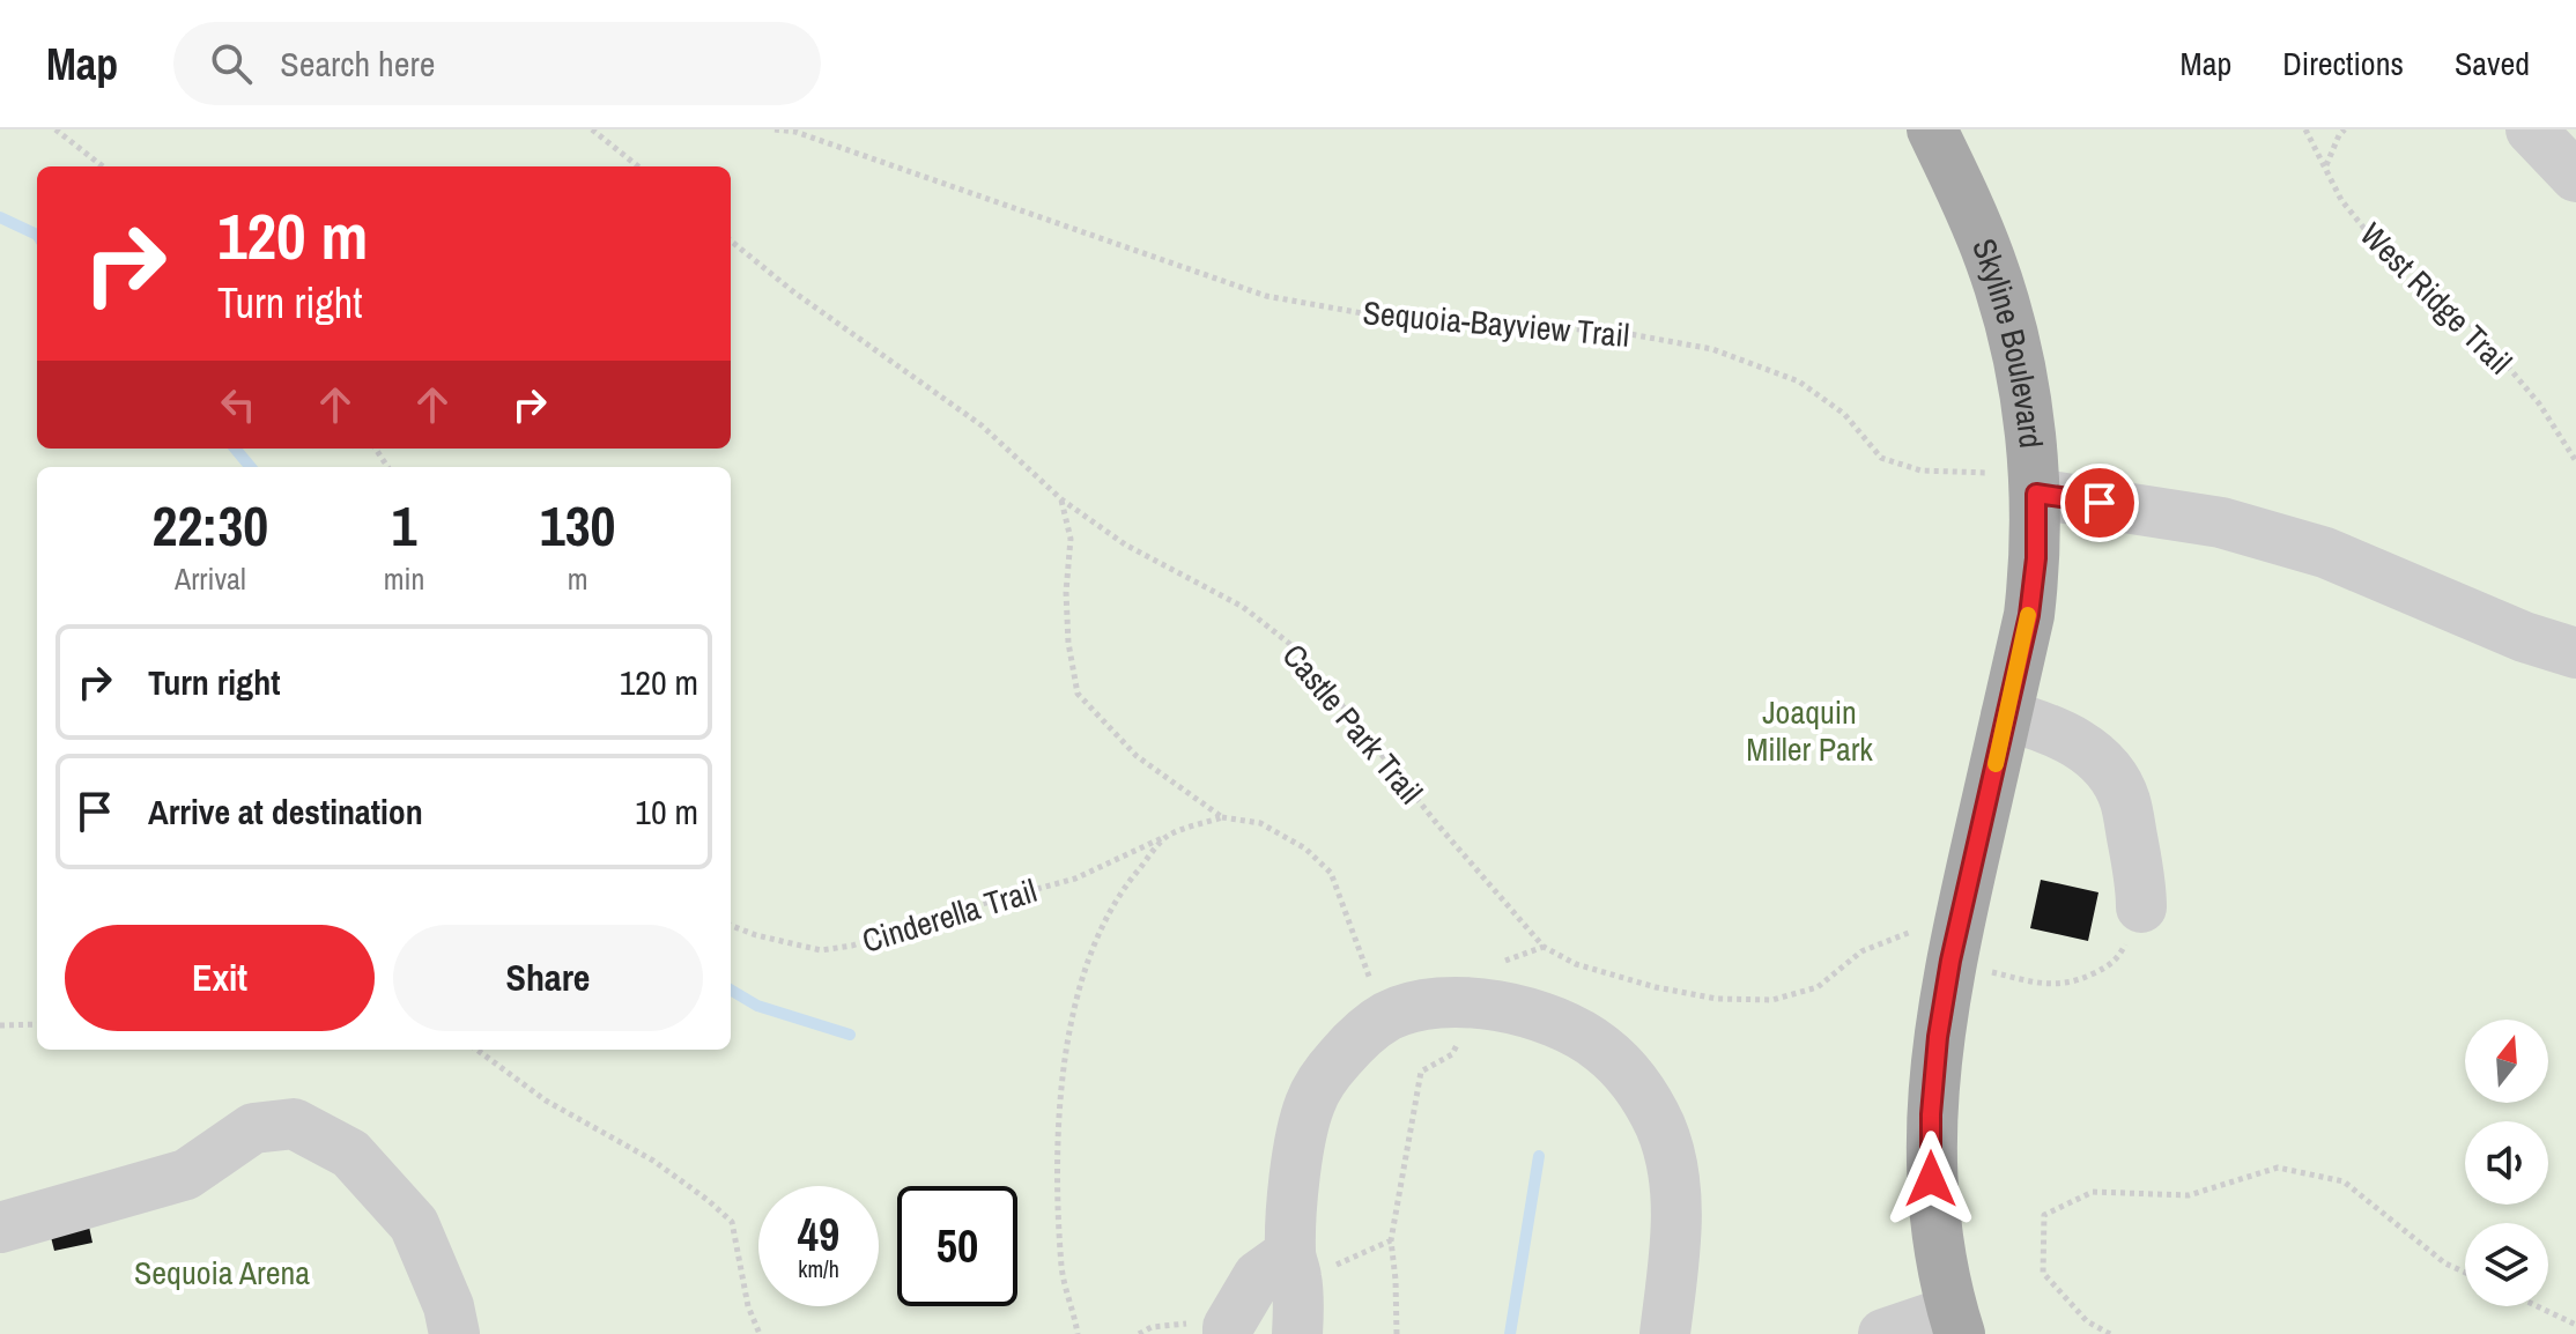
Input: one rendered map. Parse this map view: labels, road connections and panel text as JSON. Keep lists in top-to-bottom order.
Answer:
{
  "streets": {
    "main road": ["Skyline Boulevard"],
    "path": [
      "West Ridge Trail",
      "Sequoia-Bayview Trail",
      "Castle Park Trail",
      "Cinderella Trail"
    ]
  },
  "crossings": [
    ["Sequoia-Bayview Trail", "Skyline Boulevard"]
  ],
  "parks": ["Joaquin Miller Park", "Sequoia Arena"],
  "north": "top",
  "page": {
    "header": "Map",
    "search": "Search here",
    "nav": ["Map", "Directions", "Saved"],
    "turn": ["120 m", "Turn right"],
    "eta": [
      "22:30",
      "Arrival",
      "1",
      "min",
      "130",
      "m"
    ],
    "list": [
      {
        "name": "Turn right",
        "value": "120 m"
      },
      {
        "name": "Arrive at destination",
        "value": "10 m"
      }
    ],
    "buttons": ["Exit", "Share"],
    "speed": "49 km/h",
    "limit": "50"
  }
}
